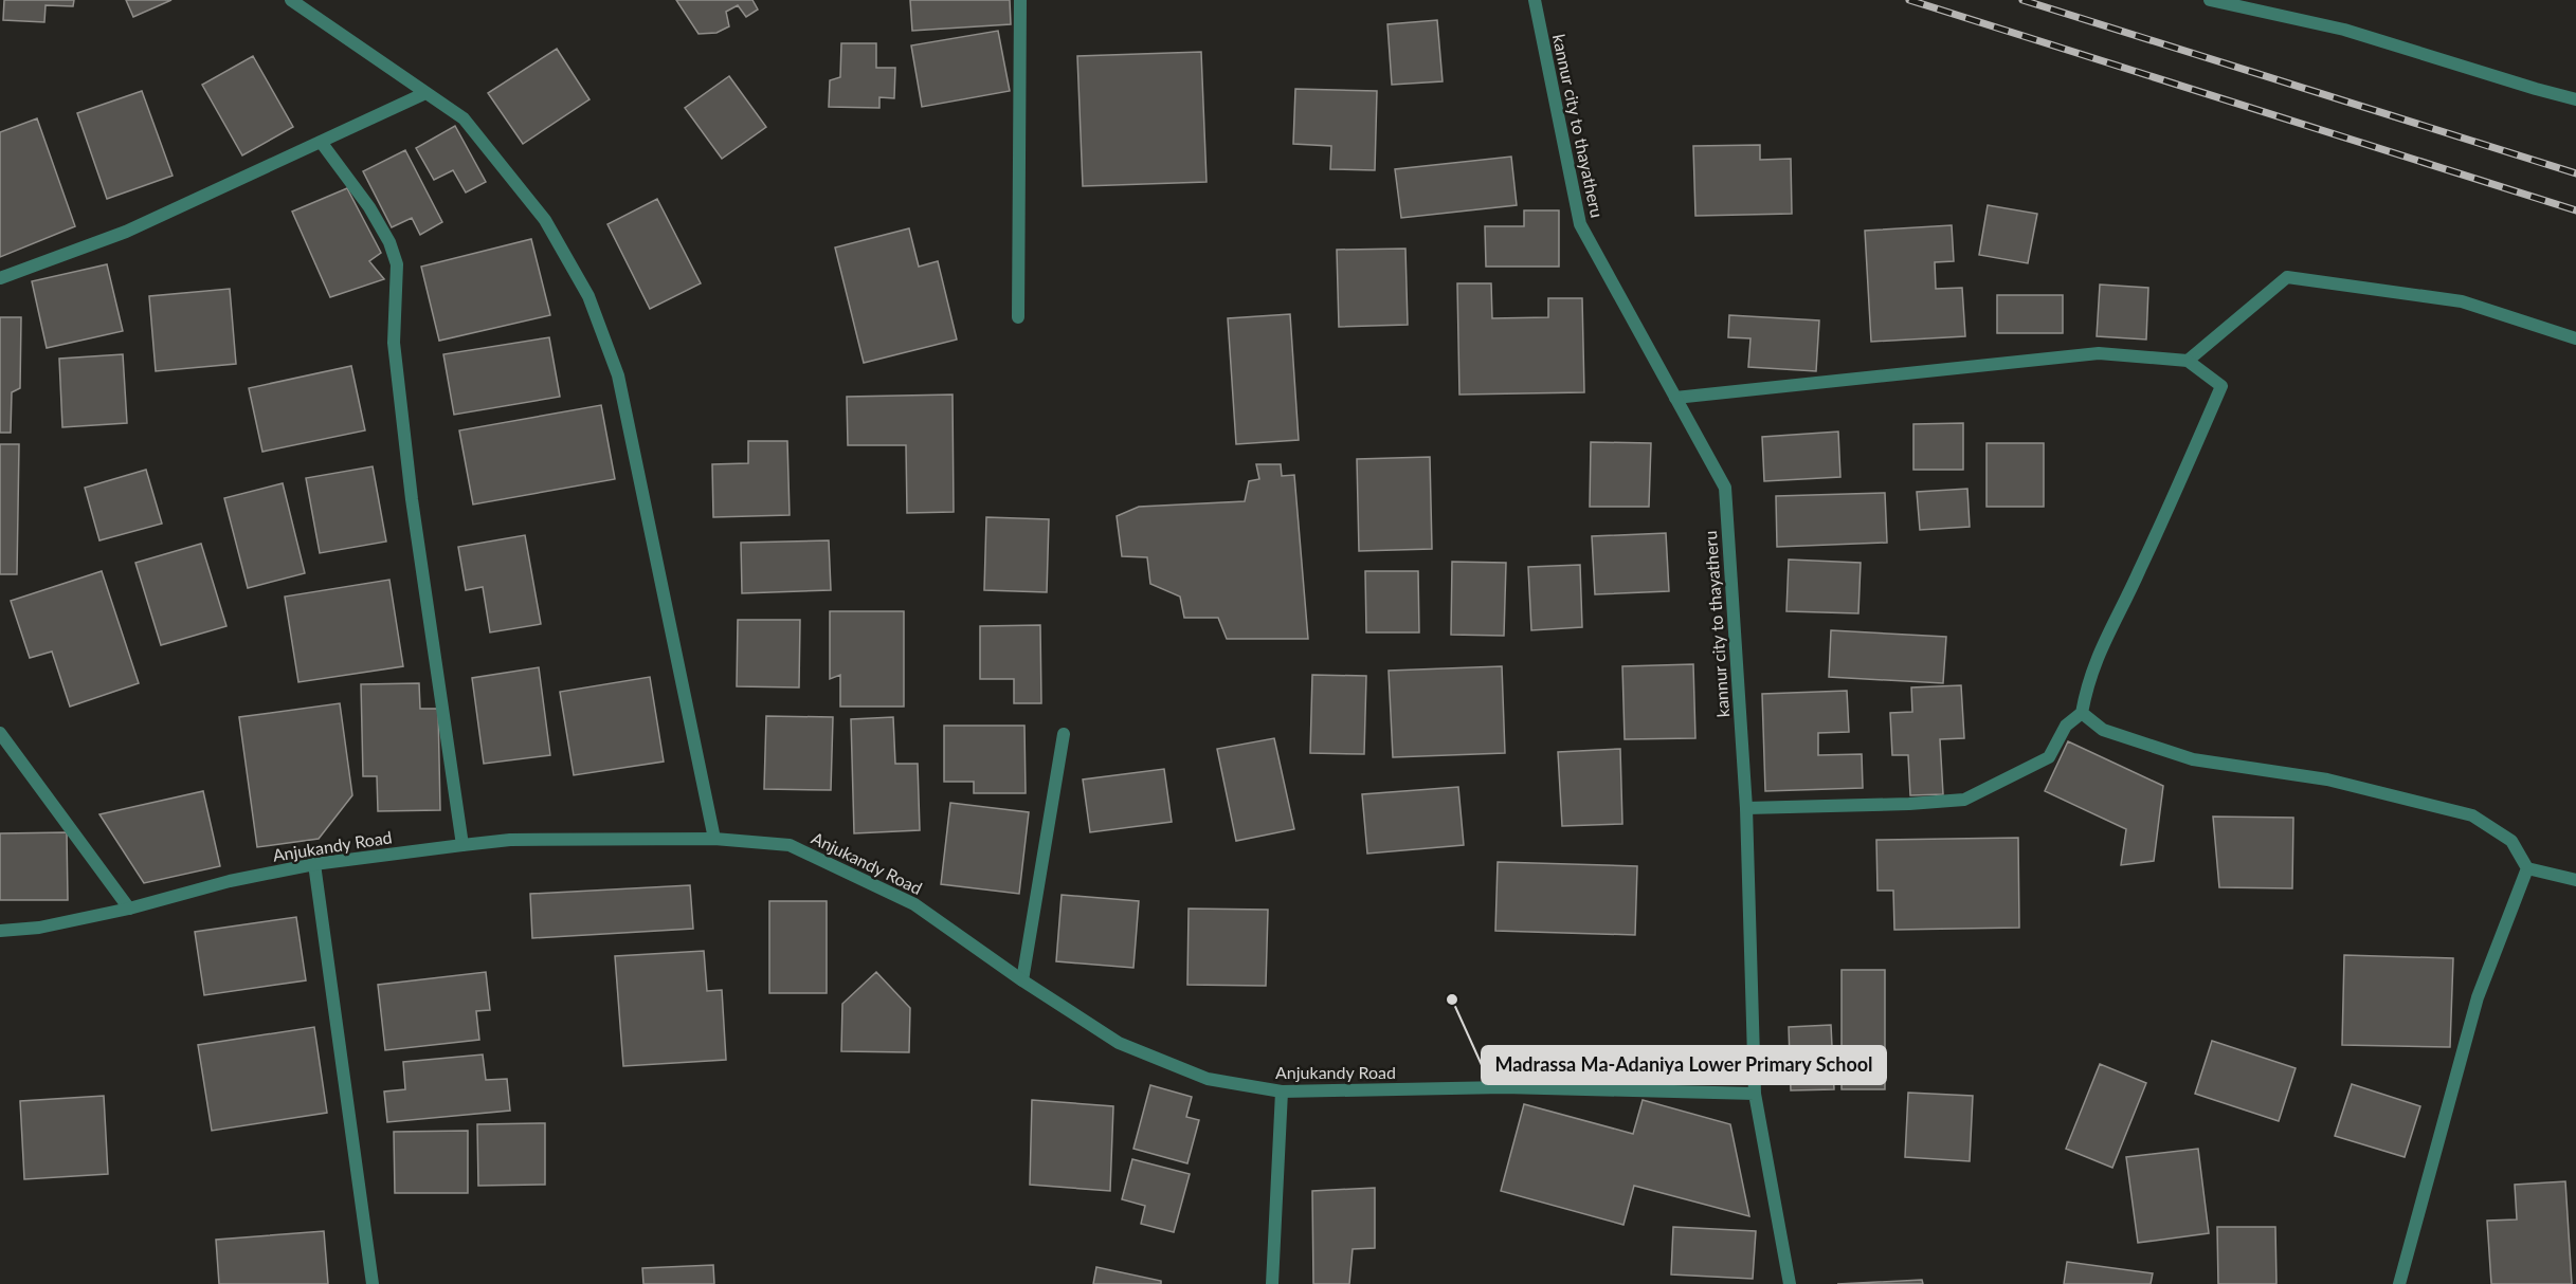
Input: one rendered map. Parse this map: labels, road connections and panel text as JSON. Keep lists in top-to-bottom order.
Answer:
{
  "streets": {
    "street": ["kannur city to thayatheru", "Anjukandy Road"]
  },
  "crossings": [
    ["kannur city to thayatheru", "Anjukandy Road"]
  ],
  "places": ["Madrassa Ma-Adaniya Lower Primary School"]
}
